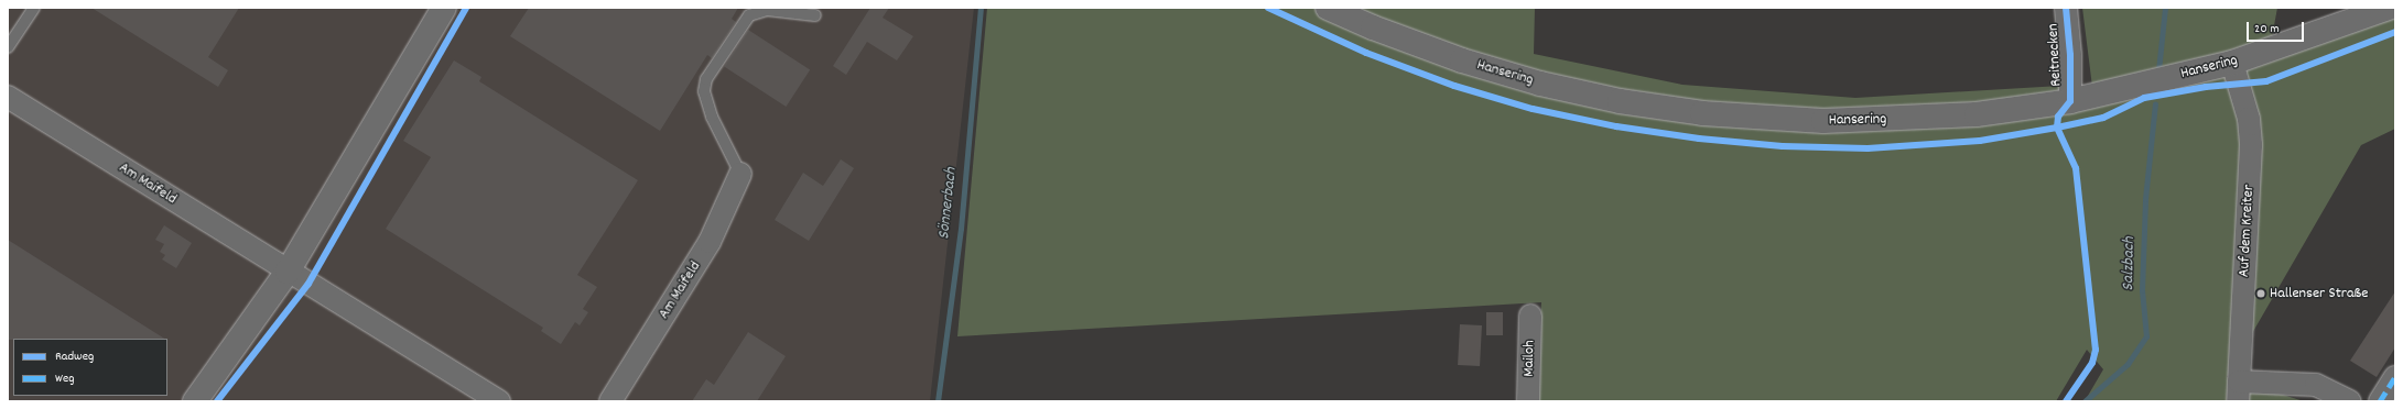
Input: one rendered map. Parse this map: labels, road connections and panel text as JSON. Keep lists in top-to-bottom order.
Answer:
{
  "streets": {
    "street": [
      "Reitnecken",
      "Hansering",
      "Am Maifeld",
      "Auf dem Kreiter",
      "Mailoh"
    ]
  },
  "crossings": [
    ["Reitnecken", "Hansering"],
    ["Hansering", "Auf dem Kreiter"]
  ],
  "water": ["Sönnerbach", "Salzbach"],
  "places": ["Hallenser Straße"],
  "legend": ["Radweg", "Weg"],
  "scale_bar": "20 m"
}
